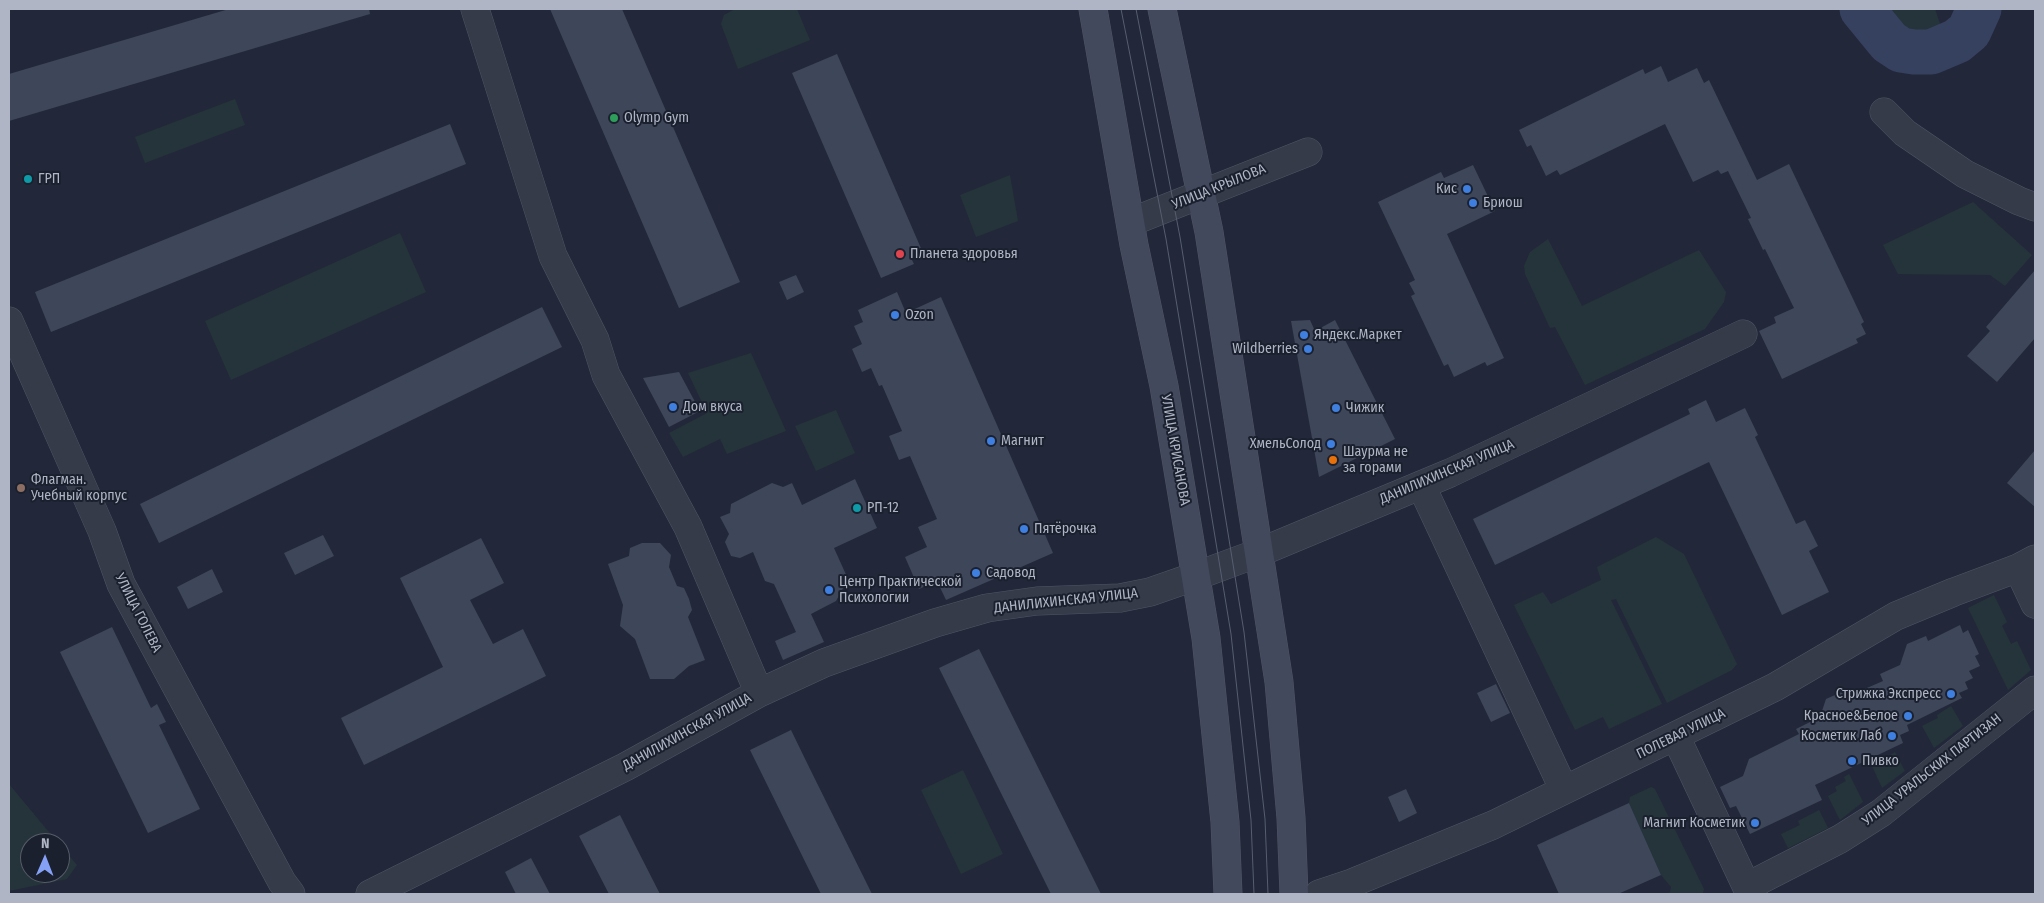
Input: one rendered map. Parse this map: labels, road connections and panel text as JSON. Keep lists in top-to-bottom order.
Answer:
{
  "streets": {
    "main road": ["УЛИЦА КРИСАНОВА"],
    "street": [
      "УЛИЦА КРЫЛОВА",
      "ДАНИЛИХИНСКАЯ УЛИЦА",
      "УЛИЦА ГОЛЕВА",
      "ПОЛЕВАЯ УЛИЦА",
      "УЛИЦА УРАЛЬСКИХ ПАРТИЗАН"
    ]
  },
  "crossings": [
    ["УЛИЦА КРЫЛОВА", "УЛИЦА КРИСАНОВА"],
    ["УЛИЦА КРИСАНОВА", "ДАНИЛИХИНСКАЯ УЛИЦА"],
    ["ПОЛЕВАЯ УЛИЦА", "УЛИЦА УРАЛЬСКИХ ПАРТИЗАН"]
  ],
  "places": [
    "Olymp Gym",
    "ГРП",
    "Кис",
    "Бриош",
    "Планета здоровья",
    "Ozon",
    "Яндекс.Маркет",
    "Wildberries",
    "Дом вкуса",
    "Чижик",
    "Магнит",
    "ХмельСолод",
    "Шаурма не за горами",
    "Флагман. Учебный корпус",
    "РП-12",
    "Пятёрочка",
    "Садовод",
    "Центр Практической Психологии",
    "Стрижка Экспресс",
    "Красное&Белое",
    "Косметик Лаб",
    "Пивко",
    "Магнит Косметик"
  ],
  "north": "top"
}
